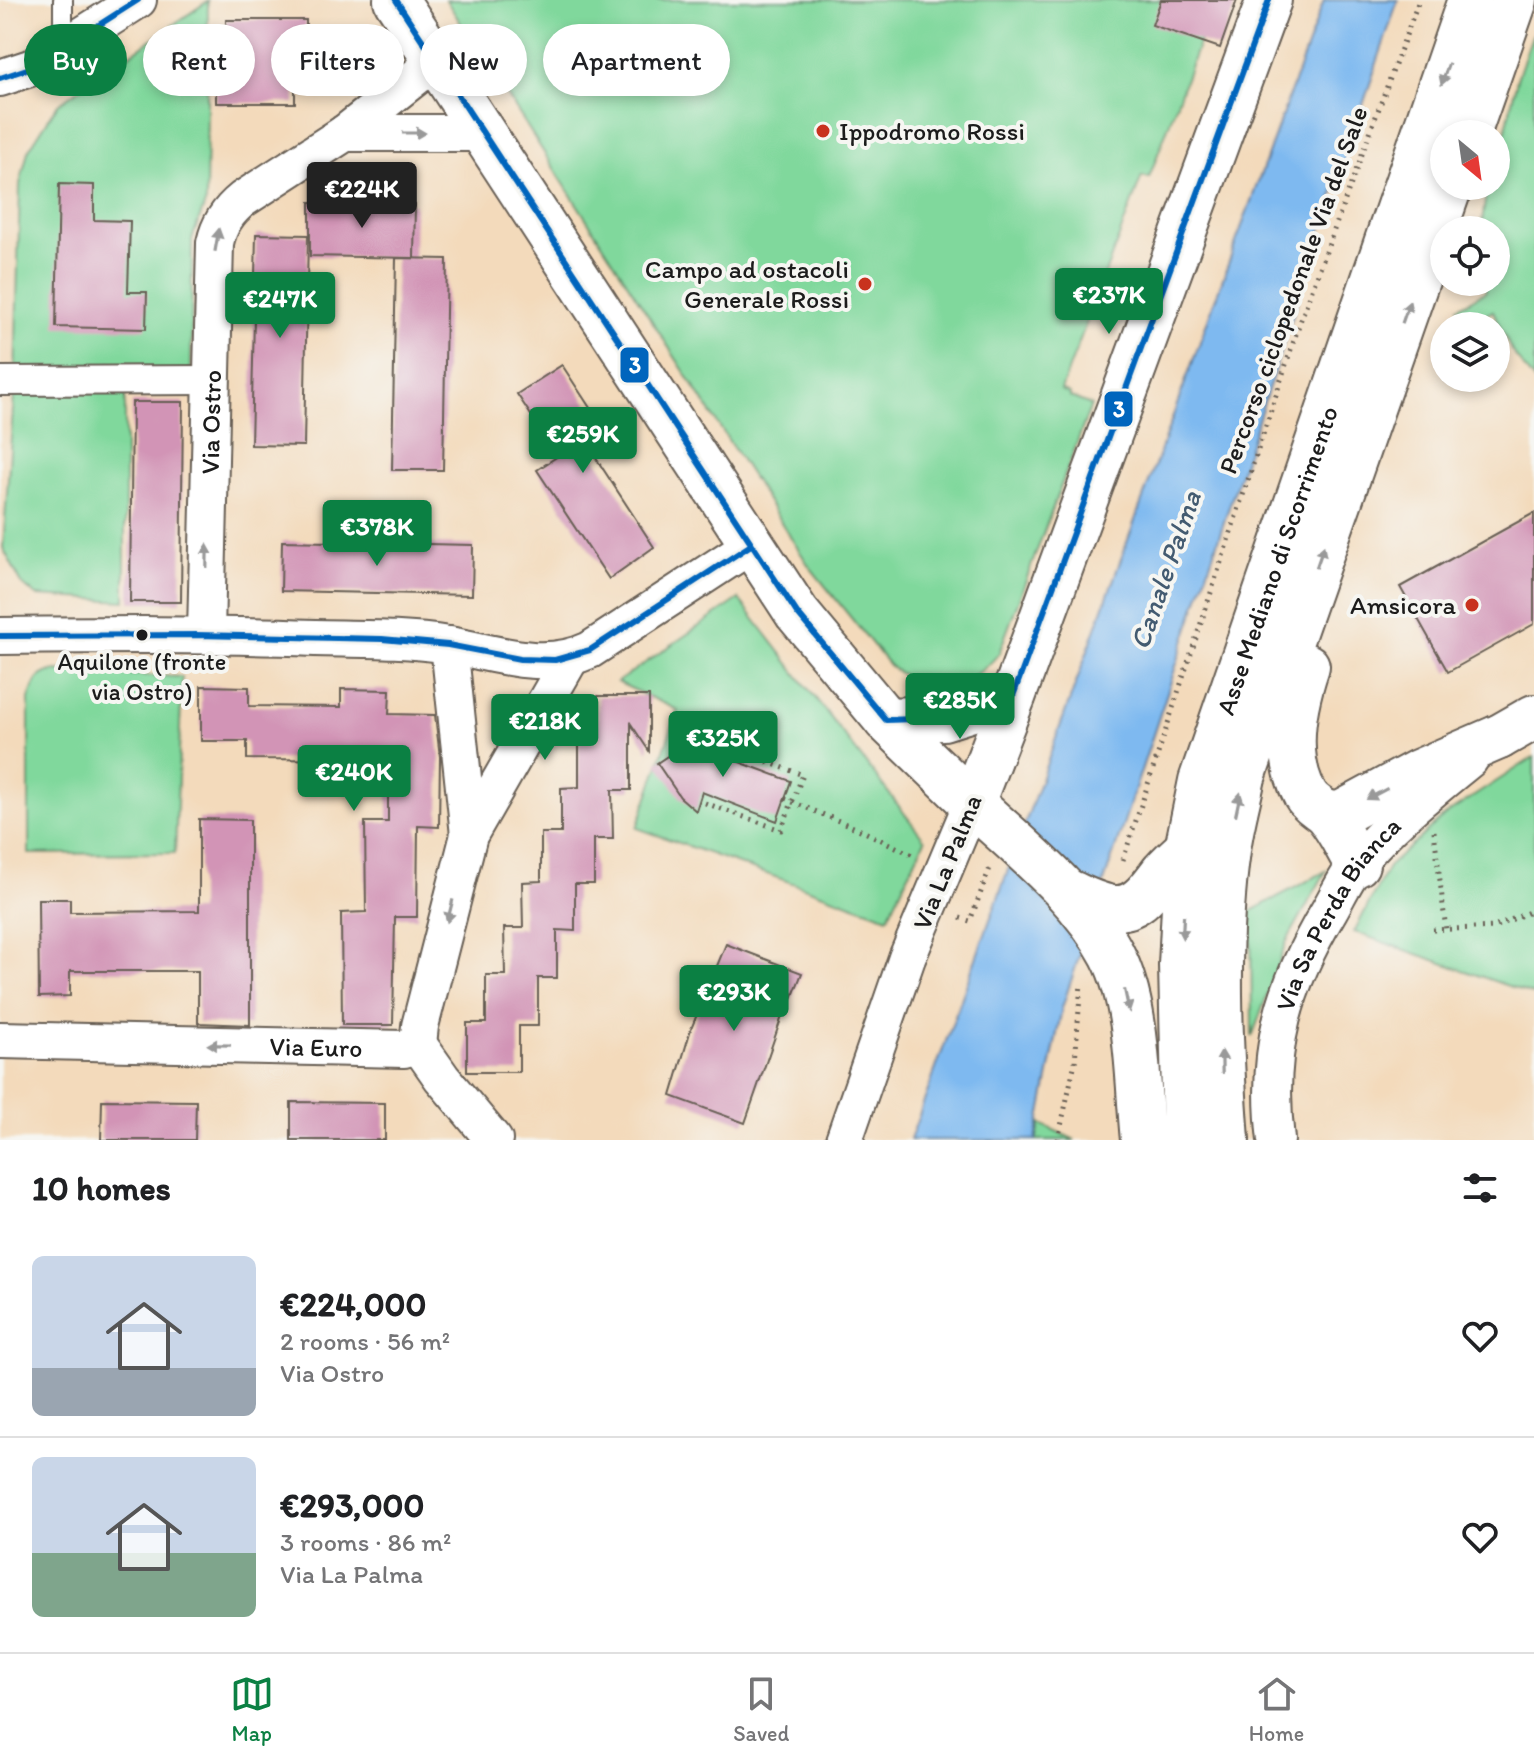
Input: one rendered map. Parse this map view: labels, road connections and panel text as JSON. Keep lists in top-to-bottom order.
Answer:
{
  "streets": {
    "main road": ["Asse Mediano di Scorrimento", "Via La Palma"],
    "street": ["Via Ostro", "Via Sa Perda Bianca", "Via Euro"],
    "path": ["Percorso ciclopedonale Via del Sale"]
  },
  "one_way": ["Via Ostro", "Via Euro"],
  "water": ["Canale Palma"],
  "places": [
    "Ippodromo Rossi",
    "Campo ad ostacoli Generale Rossi",
    "Amsicora",
    "Aquilone (fronte via Ostro)"
  ],
  "lines": ["transit line 3"],
  "north": "bottom right",
  "page": {
    "chip": [
      "Buy",
      "Rent",
      "Filters",
      "New",
      "Apartment"
    ],
    "price": [
      "€224K",
      "€237K",
      "€247K",
      "€259K",
      "€378K",
      "€285K",
      "€218K",
      "€325K",
      "€240K",
      "€293K"
    ],
    "heading": "10 homes",
    "list": [
      {
        "name": "€224,000",
        "note": "2 rooms · 56 m² · Via Ostro"
      },
      {
        "name": "€293,000",
        "note": "3 rooms · 86 m² · Via La Palma"
      }
    ],
    "tabs": ["Map", "Saved", "Home"]
  }
}
